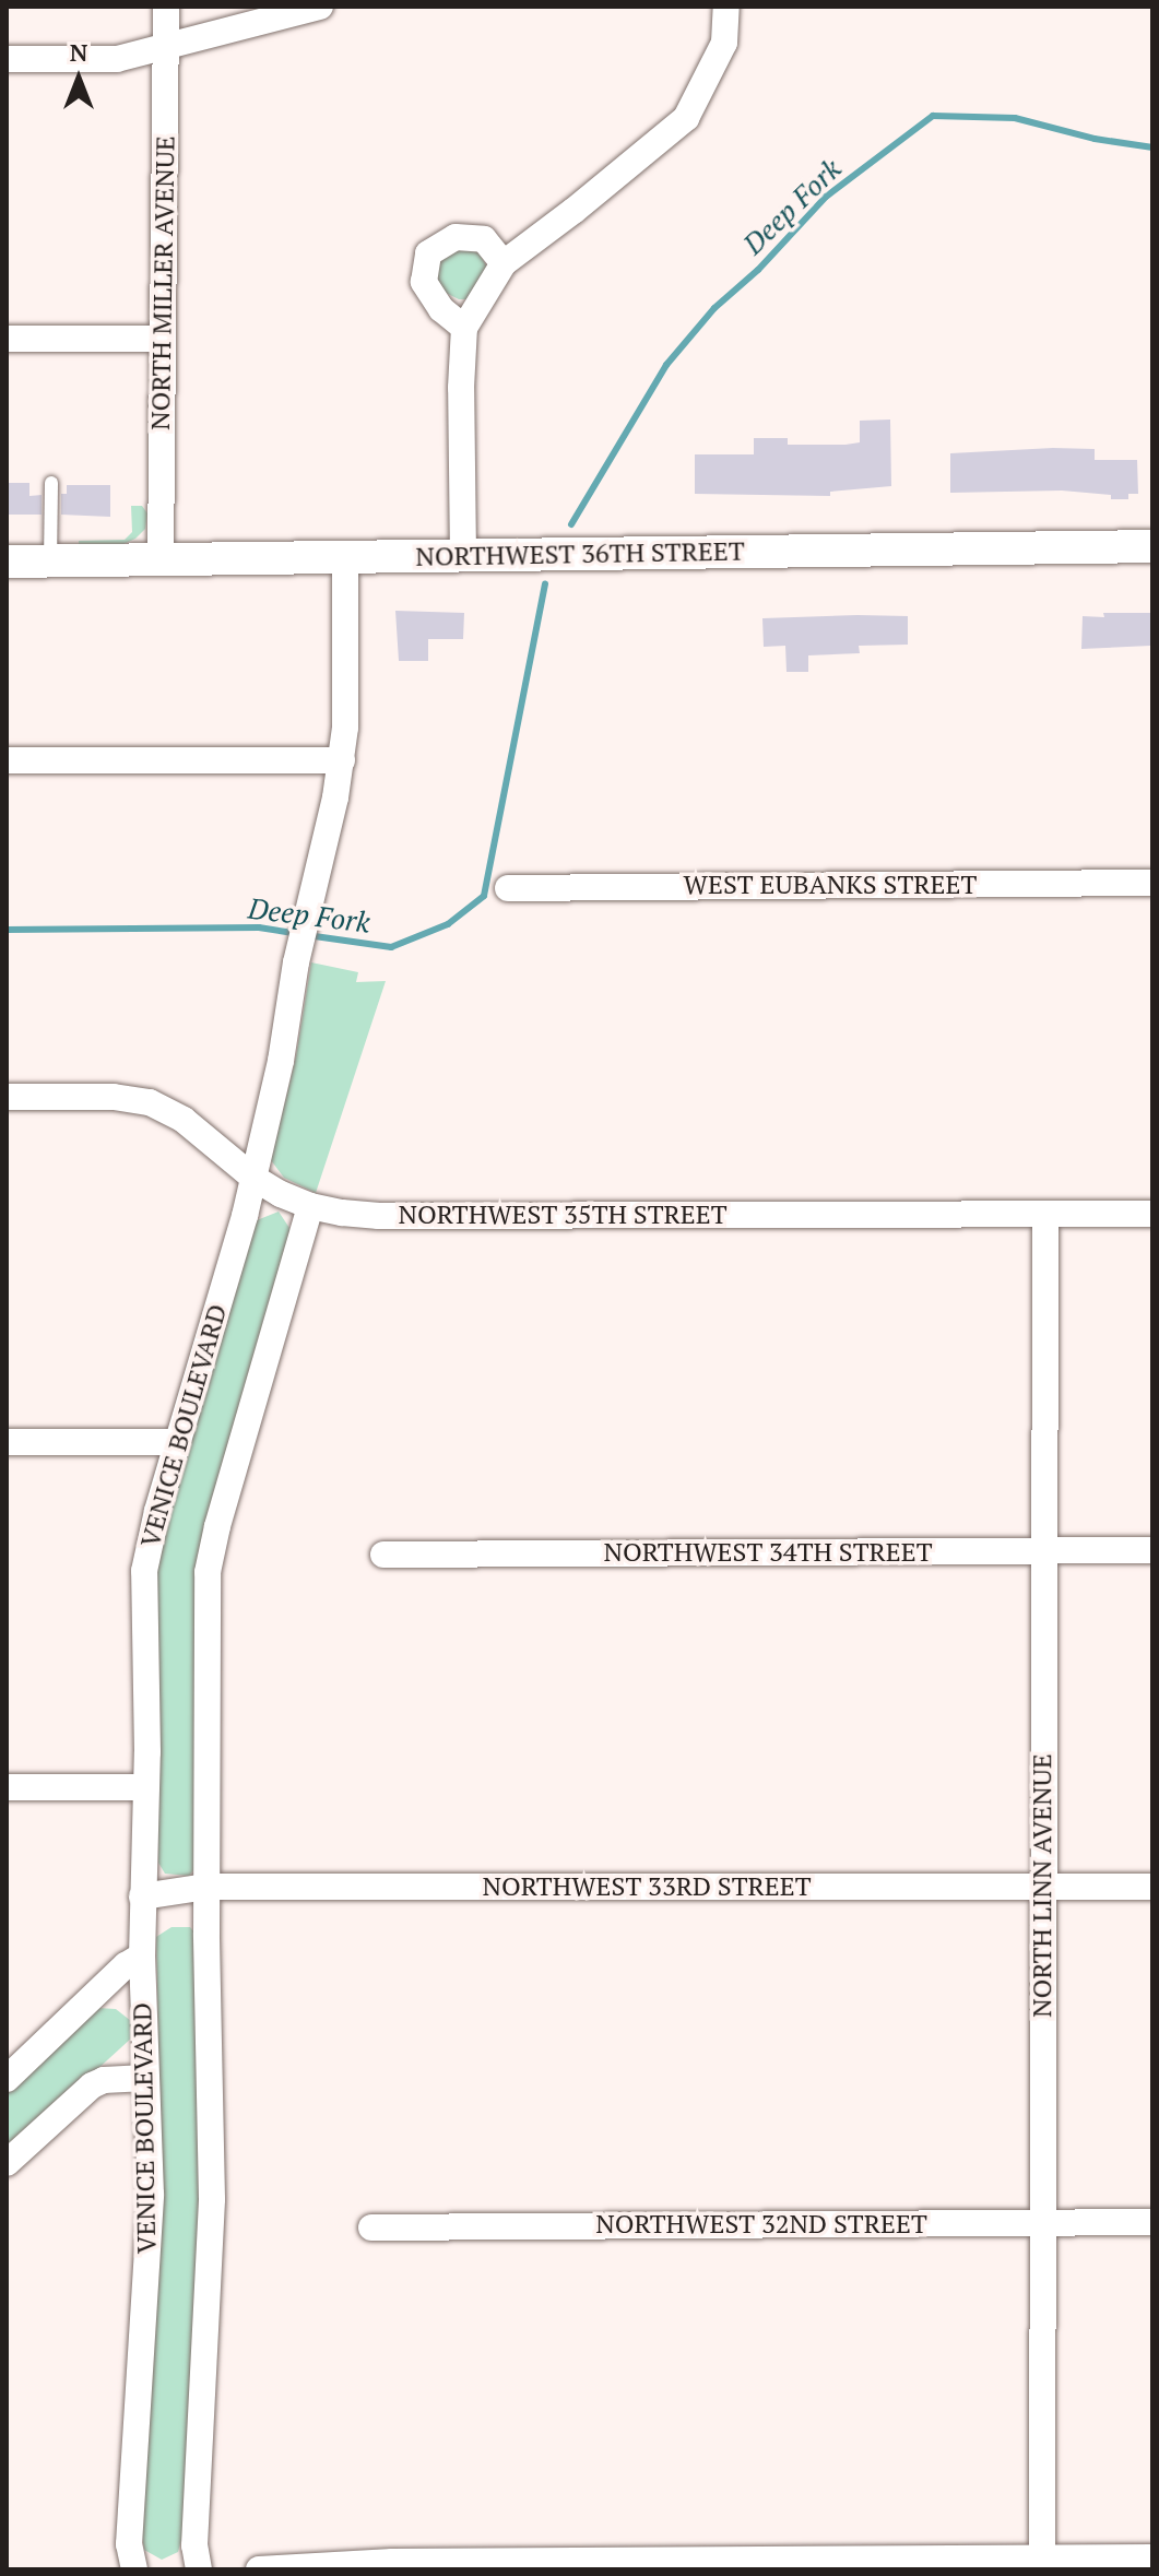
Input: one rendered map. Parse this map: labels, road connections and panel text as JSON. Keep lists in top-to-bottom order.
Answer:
{
  "streets": {
    "street": [
      "NORTH MILLER AVENUE",
      "NORTHWEST 36TH STREET",
      "WEST EUBANKS STREET",
      "NORTHWEST 35TH STREET",
      "VENICE BOULEVARD",
      "NORTHWEST 34TH STREET",
      "NORTH LINN AVENUE",
      "NORTHWEST 33RD STREET",
      "NORTHWEST 32ND STREET"
    ]
  },
  "crossings": [
    ["NORTH MILLER AVENUE", "NORTHWEST 36TH STREET"],
    ["NORTHWEST 36TH STREET", "VENICE BOULEVARD"],
    ["NORTHWEST 35TH STREET", "VENICE BOULEVARD"],
    ["NORTHWEST 35TH STREET", "NORTH LINN AVENUE"],
    ["VENICE BOULEVARD", "NORTHWEST 33RD STREET"],
    ["NORTHWEST 34TH STREET", "NORTH LINN AVENUE"],
    ["NORTH LINN AVENUE", "NORTHWEST 33RD STREET"],
    ["NORTH LINN AVENUE", "NORTHWEST 32ND STREET"]
  ],
  "water": ["Deep Fork"],
  "north": "top"
}
